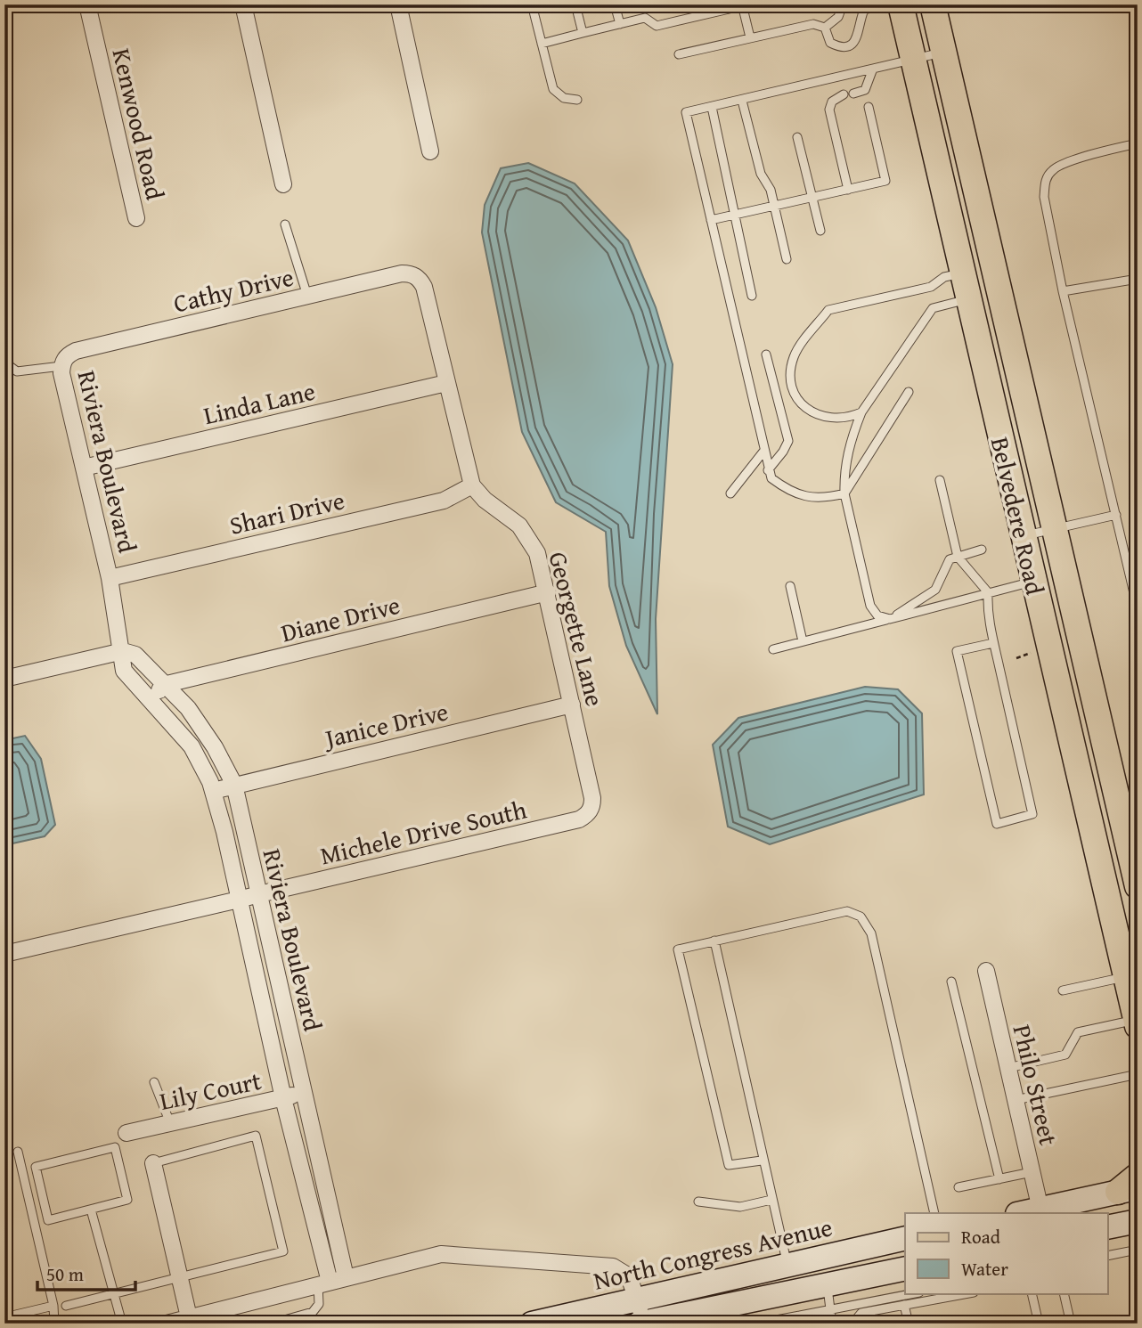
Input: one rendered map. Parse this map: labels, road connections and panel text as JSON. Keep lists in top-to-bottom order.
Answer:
{
  "streets": {
    "main road": ["Belvedere Road"],
    "street": [
      "Kenwood Road",
      "Cathy Drive",
      "Linda Lane",
      "Riviera Boulevard",
      "Shari Drive",
      "Diane Drive",
      "Georgette Lane",
      "Janice Drive",
      "Michele Drive South",
      "Philo Street",
      "Lily Court",
      "North Congress Avenue"
    ]
  },
  "crossings": [
    ["Cathy Drive", "Linda Lane"],
    ["Cathy Drive", "Riviera Boulevard"],
    ["Linda Lane", "Riviera Boulevard"],
    ["Riviera Boulevard", "Shari Drive"],
    ["Riviera Boulevard", "Diane Drive"],
    ["Riviera Boulevard", "Janice Drive"],
    ["Riviera Boulevard", "Michele Drive South"],
    ["Riviera Boulevard", "Lily Court"],
    ["Shari Drive", "Georgette Lane"],
    ["Diane Drive", "Georgette Lane"],
    ["Georgette Lane", "Janice Drive"],
    ["Georgette Lane", "Michele Drive South"]
  ],
  "legend": ["Road", "Water"],
  "scale_bar": "50 m"
}
